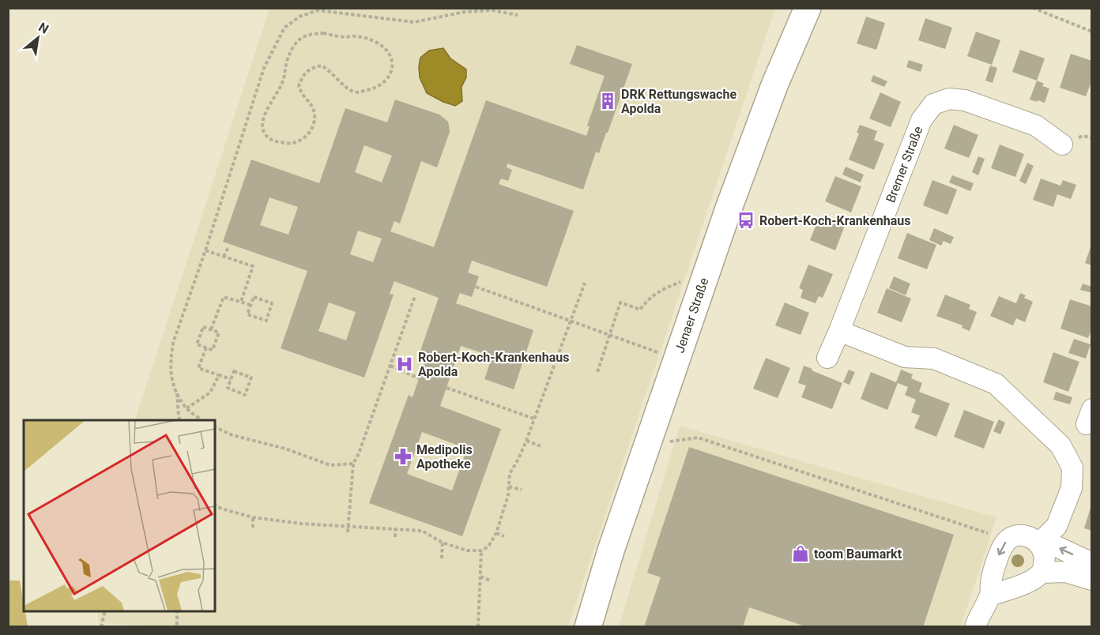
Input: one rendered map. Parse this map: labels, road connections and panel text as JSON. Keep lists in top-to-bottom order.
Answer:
{
  "streets": {
    "main road": ["Jenaer Straße"],
    "street": ["Bremer Straße"]
  },
  "places": {
    "building": ["DRK Rettungswache Apolda"],
    "bus stop": ["Robert-Koch-Krankenhaus"],
    "hospital": ["Robert-Koch-Krankenhaus Apolda"],
    "pharmacy": ["Medipolis Apotheke"],
    "shop": ["toom Baumarkt"]
  },
  "north": "top right"
}
